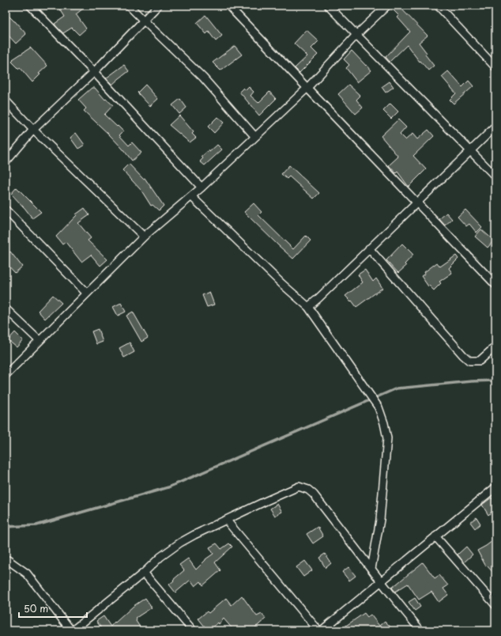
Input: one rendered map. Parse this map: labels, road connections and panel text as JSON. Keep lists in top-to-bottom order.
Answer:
{
  "scale_bar": "50 m"
}
